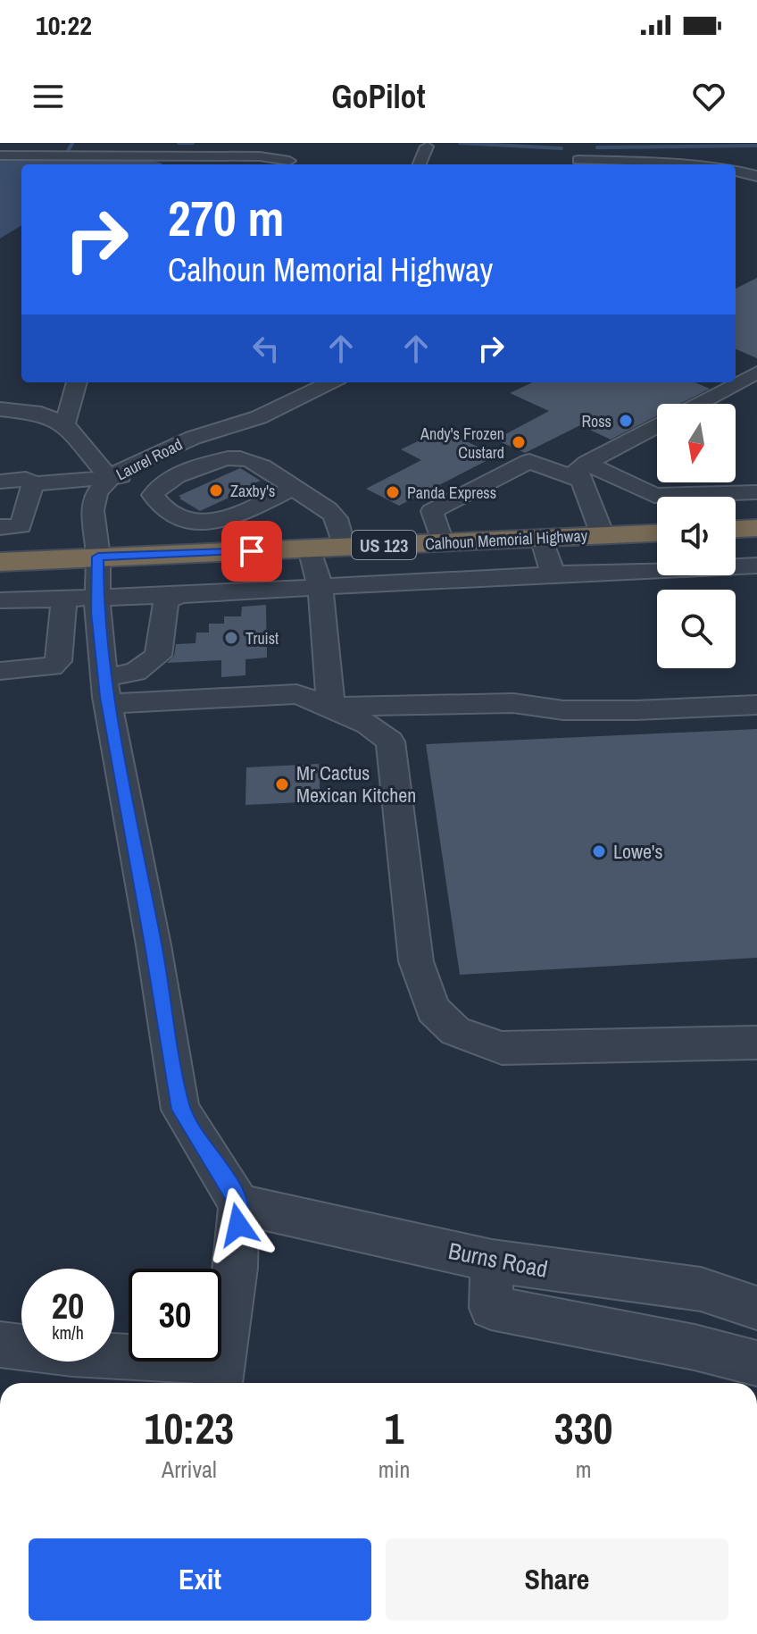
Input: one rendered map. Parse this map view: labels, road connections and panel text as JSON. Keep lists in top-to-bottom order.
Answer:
{
  "streets": {
    "highway": ["Calhoun Memorial Highway", "US 123"],
    "street": ["Laurel Road", "Burns Road"]
  },
  "places": [
    "Ross",
    "Andy's Frozen Custard",
    "Zaxby's",
    "Panda Express",
    "Truist",
    "Mr Cactus Mexican Kitchen",
    "Lowe's"
  ],
  "north": "bottom",
  "page": {
    "status": "10:22",
    "header": "GoPilot",
    "turn": ["270 m", "Calhoun Memorial Highway"],
    "speed": "20 km/h",
    "limit": "30",
    "eta": [
      "10:23",
      "Arrival",
      "1",
      "min",
      "330",
      "m"
    ],
    "buttons": ["Exit", "Share"]
  }
}
